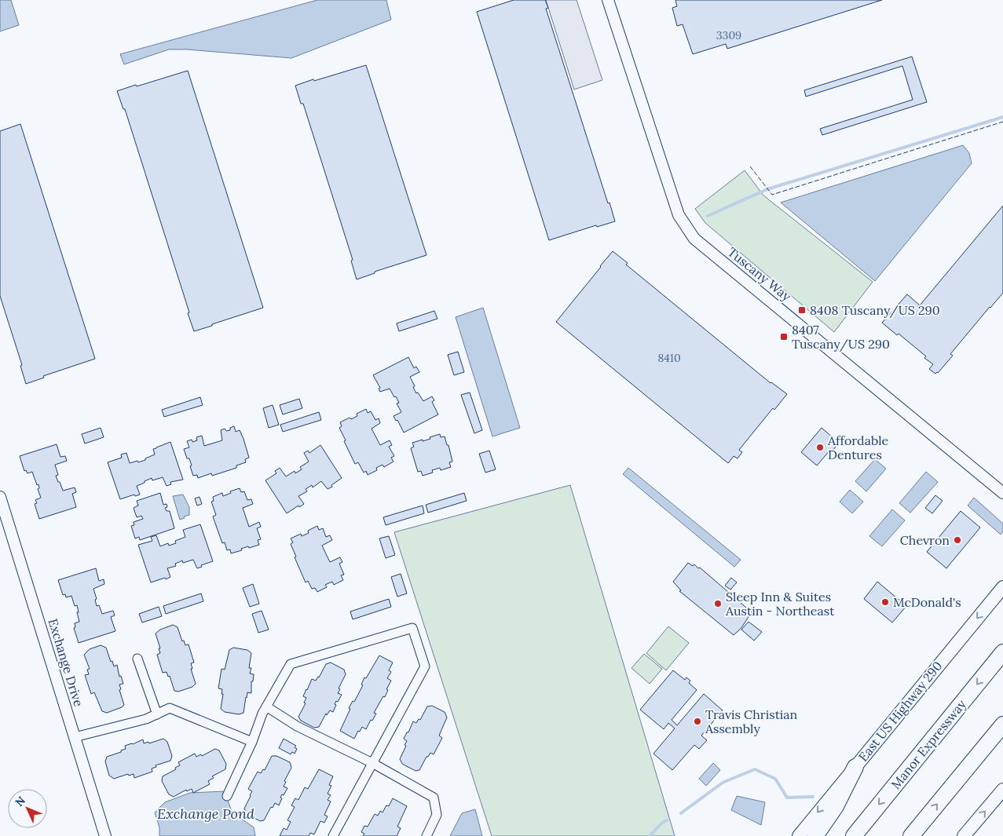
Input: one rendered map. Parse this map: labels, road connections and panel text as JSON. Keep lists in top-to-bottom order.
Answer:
{
  "streets": {
    "highway": ["Manor Expressway"],
    "main road": ["East US Highway 290"],
    "street": ["Tuscany Way", "Exchange Drive"]
  },
  "one_way": ["East US Highway 290"],
  "water": ["Exchange Pond"],
  "places": {
    "transit": ["8408 Tuscany/US 290", "8407 Tuscany/US 290"],
    "other": [
      "Affordable Dentures",
      "Chevron",
      "McDonald's",
      "Sleep Inn & Suites Austin - Northeast",
      "Travis Christian Assembly"
    ]
  },
  "house_numbers": ["3309", "8410"],
  "north": "top left"
}
